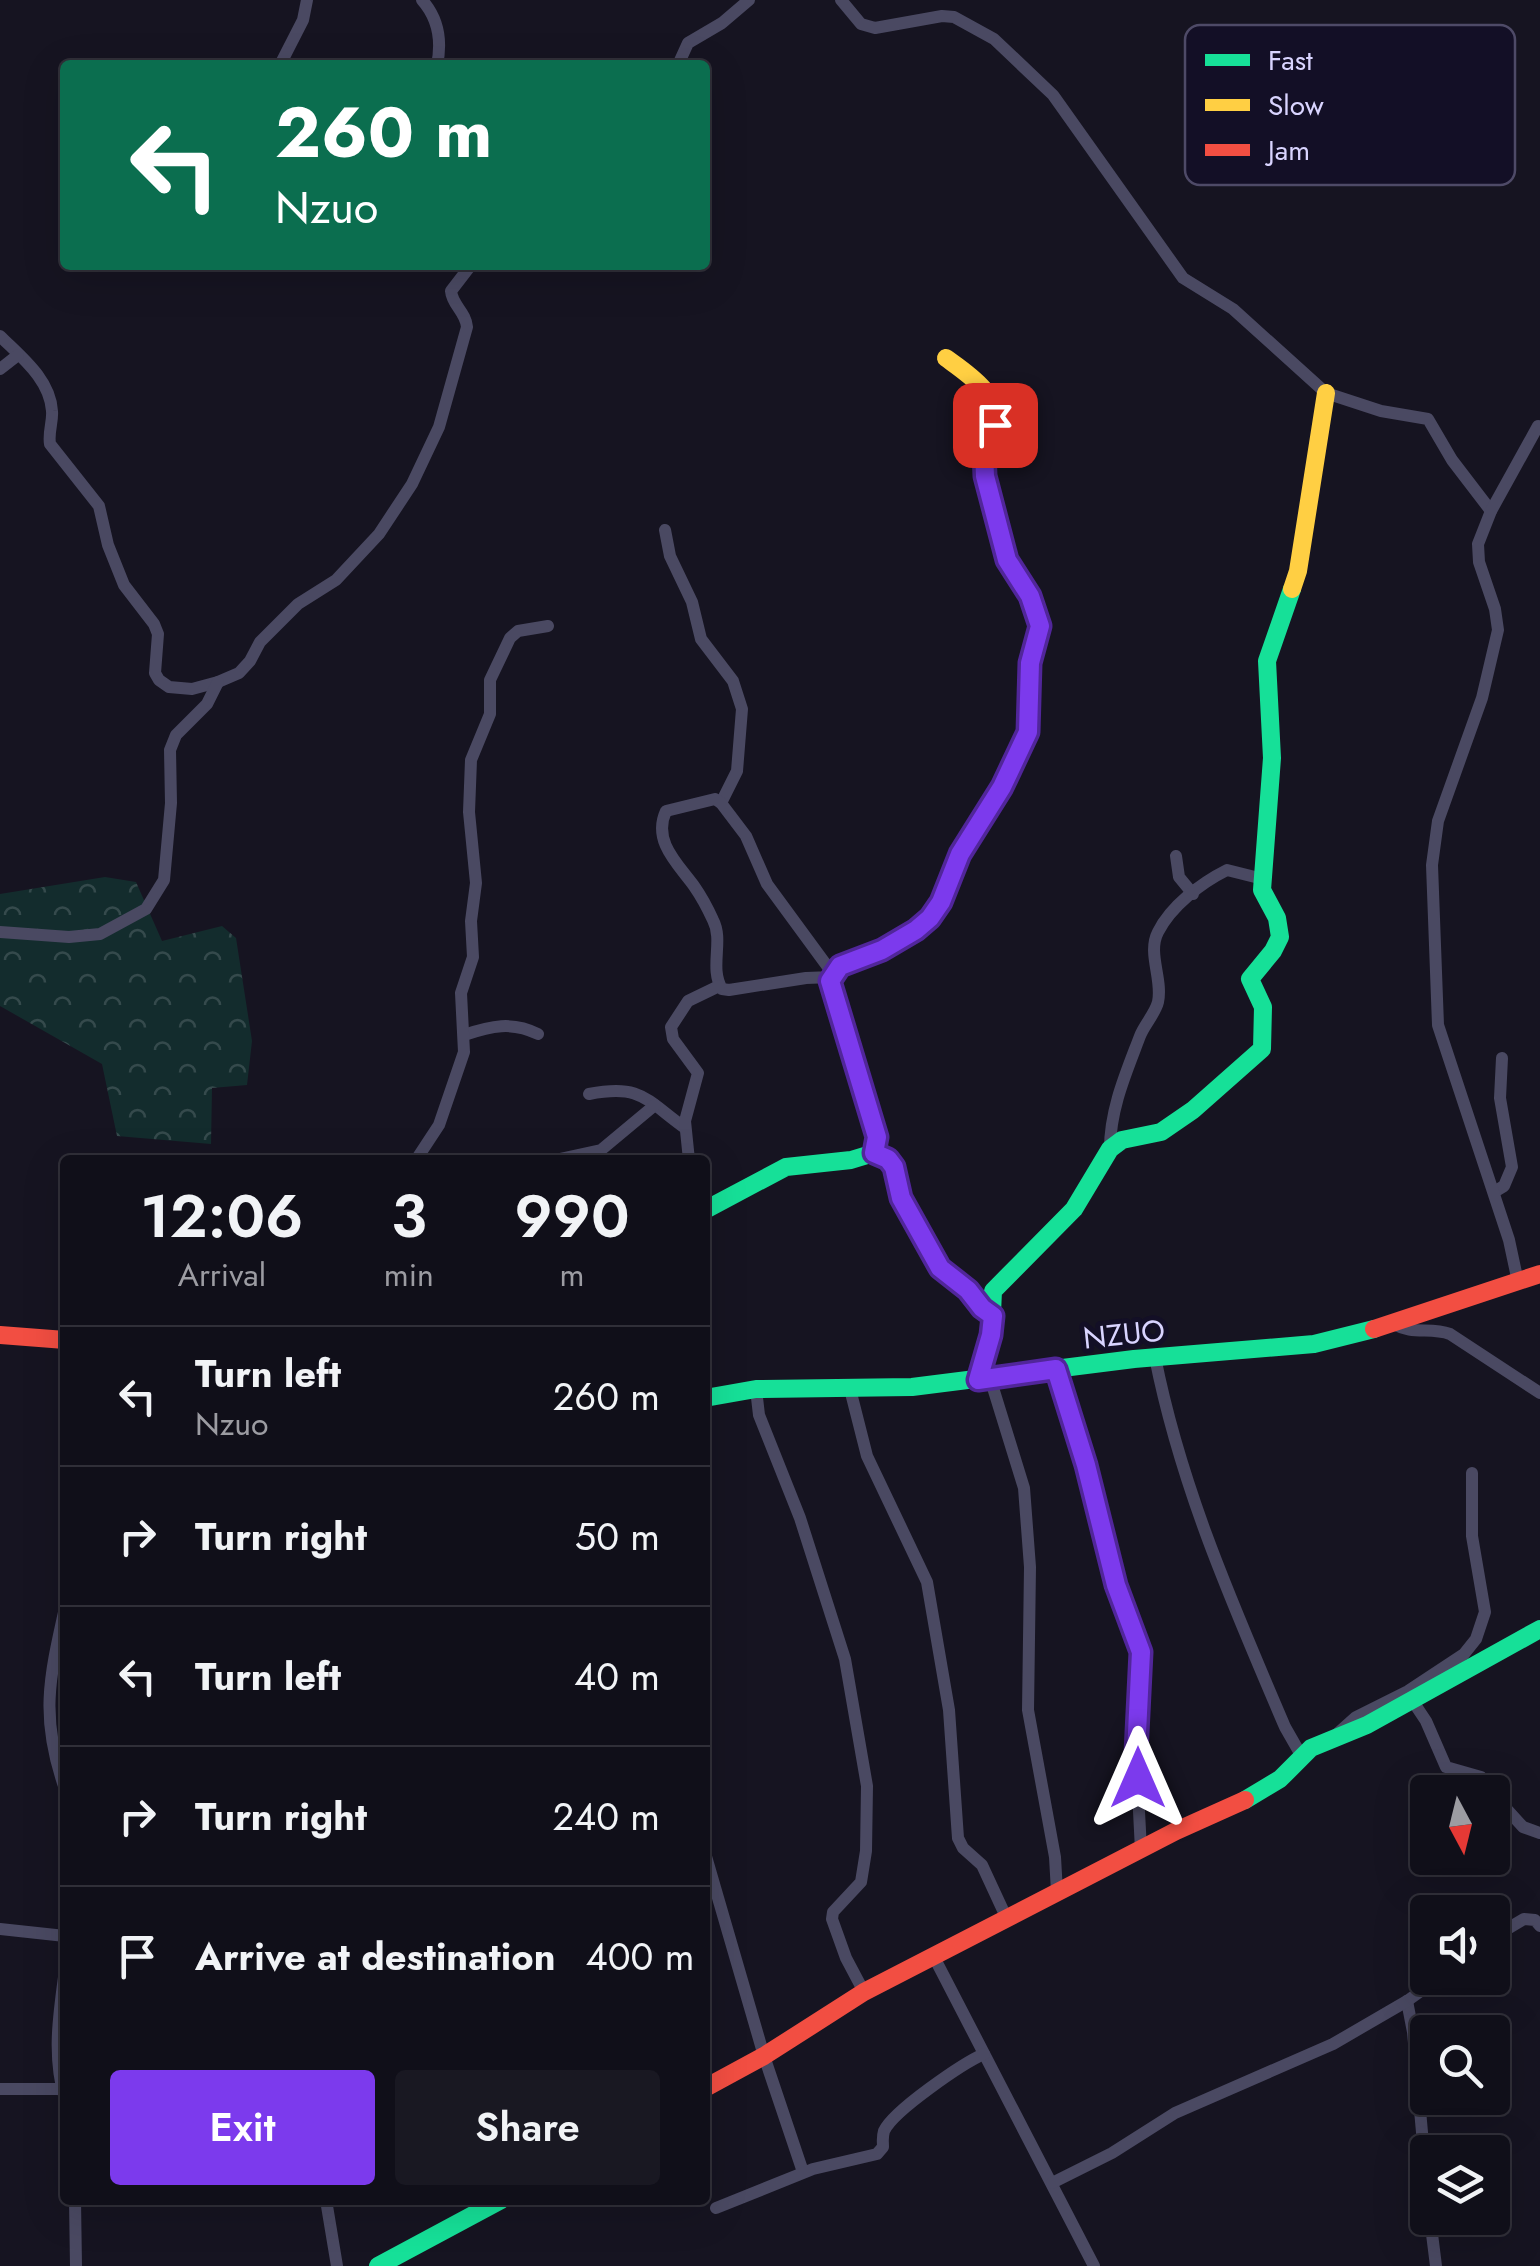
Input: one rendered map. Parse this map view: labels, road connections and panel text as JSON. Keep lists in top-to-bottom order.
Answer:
{
  "streets": {
    "street": ["NZUO"]
  },
  "legend": ["Fast", "Slow", "Jam"],
  "north": "bottom",
  "page": {
    "turn": ["260 m", "Nzuo"],
    "eta": [
      "12:06",
      "Arrival",
      "3",
      "min",
      "990",
      "m"
    ],
    "list": [
      {
        "name": "Turn left",
        "note": "Nzuo",
        "value": "260 m"
      },
      {
        "name": "Turn right",
        "value": "50 m"
      },
      {
        "name": "Turn left",
        "value": "40 m"
      },
      {
        "name": "Turn right",
        "value": "240 m"
      },
      {
        "name": "Arrive at destination",
        "value": "400 m"
      }
    ],
    "buttons": ["Exit", "Share"]
  }
}
